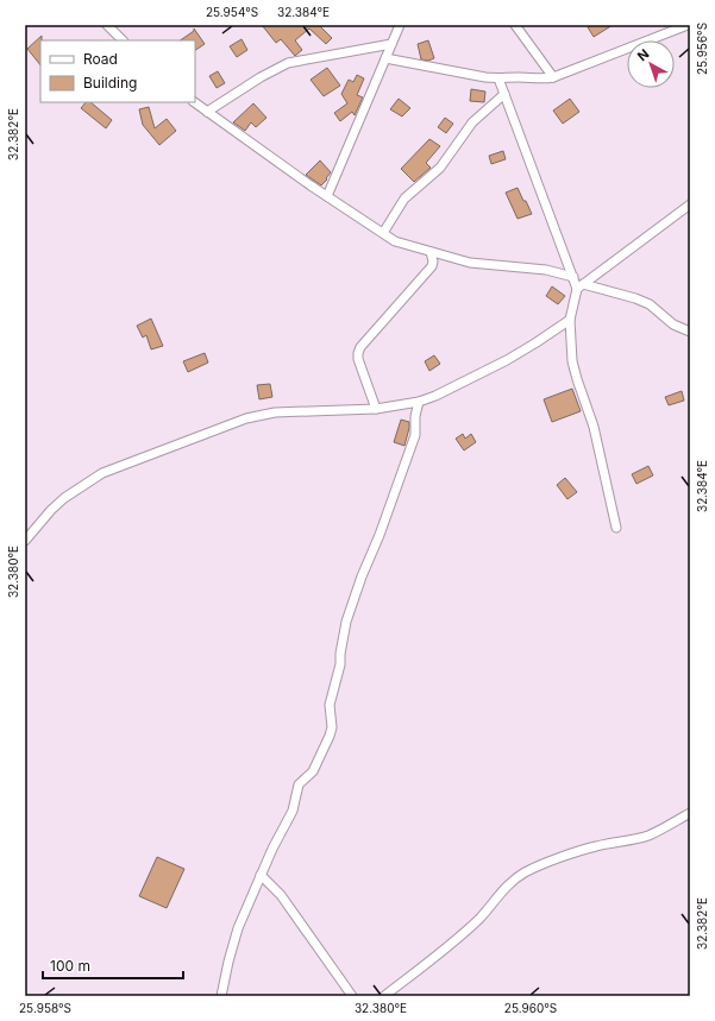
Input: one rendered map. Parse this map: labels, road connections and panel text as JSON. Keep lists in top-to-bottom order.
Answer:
{
  "legend": ["Road", "Building"],
  "scale_bar": "100 m",
  "north": "top left",
  "coordinates": [
    "25.954°S",
    "32.384°E",
    "25.956°S",
    "32.382°E",
    "32.380°E",
    "25.958°S",
    "25.960°S"
  ]
}
